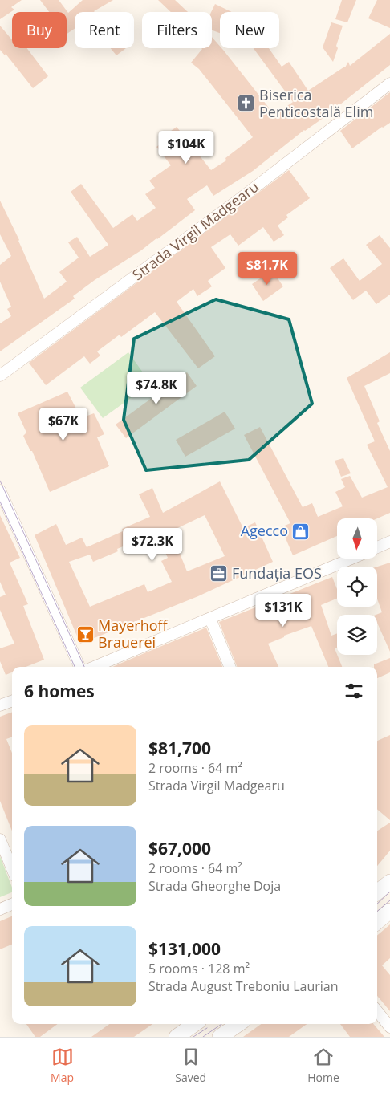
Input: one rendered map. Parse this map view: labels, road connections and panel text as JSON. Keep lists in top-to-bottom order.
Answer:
{
  "streets": {
    "street": ["Strada Virgil Madgearu"]
  },
  "places": {
    "church": ["Biserica Penticostală Elim"],
    "shop": ["Agecco"],
    "office": ["Fundația EOS"],
    "bar": ["Mayerhoff Brauerei"]
  },
  "north": "bottom",
  "page": {
    "chip": [
      "Buy",
      "Rent",
      "Filters",
      "New"
    ],
    "price": [
      "$104K",
      "$81.7K",
      "$74.8K",
      "$67K",
      "$72.3K",
      "$131K"
    ],
    "heading": "6 homes",
    "list": [
      {
        "name": "$81,700",
        "note": "2 rooms · 64 m² · Strada Virgil Madgearu"
      },
      {
        "name": "$67,000",
        "note": "2 rooms · 64 m² · Strada Gheorghe Doja"
      },
      {
        "name": "$131,000",
        "note": "5 rooms · 128 m² · Strada August Treboniu Laurian"
      }
    ],
    "tabs": ["Map", "Saved", "Home"]
  }
}
